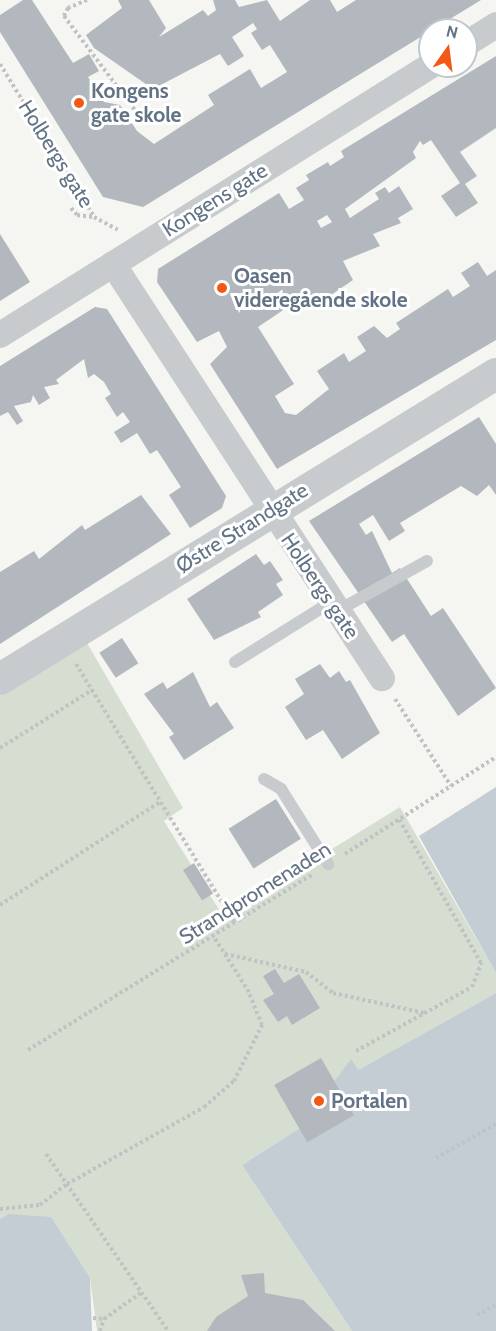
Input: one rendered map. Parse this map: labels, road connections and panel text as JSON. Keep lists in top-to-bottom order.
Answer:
{
  "streets": {
    "street": ["Holbergs gate", "Kongens gate", "Østre Strandgate"],
    "path": ["Strandpromenaden"]
  },
  "crossings": [
    ["Holbergs gate", "Kongens gate"],
    ["Holbergs gate", "Østre Strandgate"]
  ],
  "places": ["Kongens gate skole", "Oasen videregående skole", "Portalen"],
  "north": "top"
}
